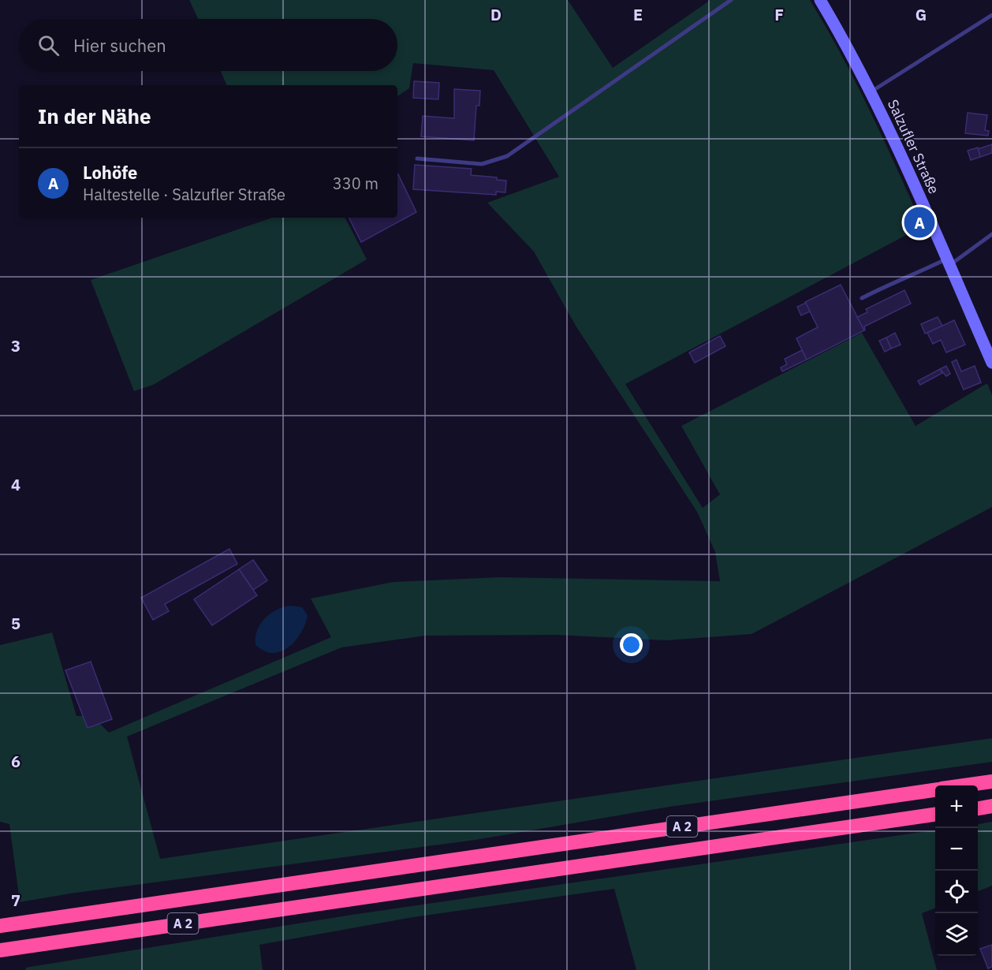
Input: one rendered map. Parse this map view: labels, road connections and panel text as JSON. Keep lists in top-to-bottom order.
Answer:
{
  "streets": {
    "highway": ["A 2"],
    "main road": ["Salzufler Straße"]
  },
  "page": {
    "search": "Hier suchen",
    "heading": "In der Nähe",
    "list": [
      {
        "mark": "A",
        "name": "Lohöfe",
        "note": "Haltestelle · Salzufler Straße",
        "value": "330 m"
      }
    ],
    "pins": "A",
    "map_buttons": ["+", "−"]
  },
  "grid": {
    "columns": [
      "D",
      "E",
      "F",
      "G"
    ],
    "rows": [
      "3",
      "4",
      "5",
      "6",
      "7"
    ]
  }
}
